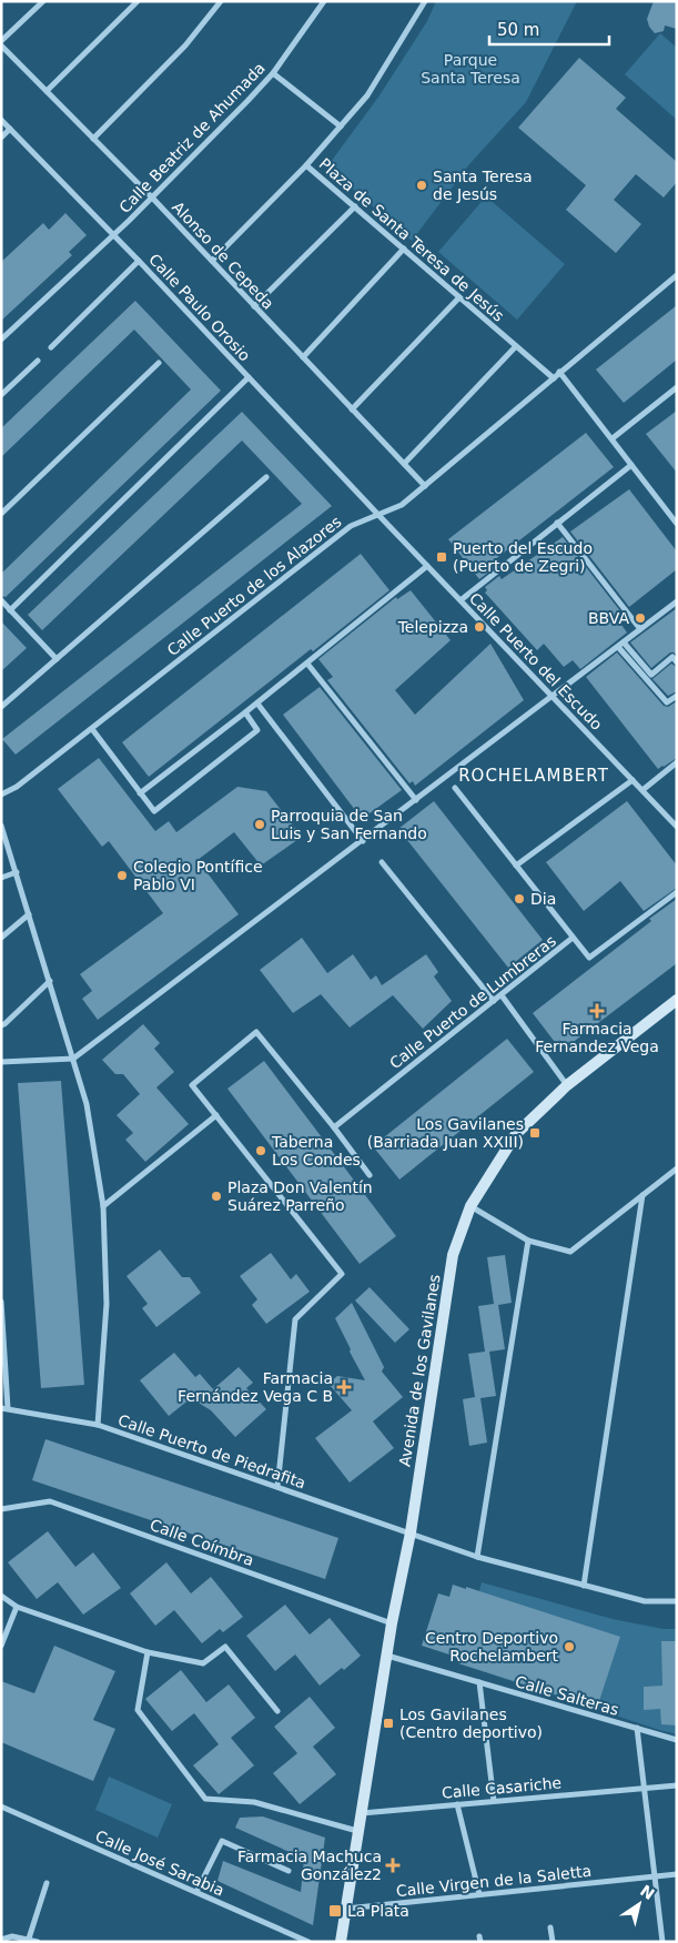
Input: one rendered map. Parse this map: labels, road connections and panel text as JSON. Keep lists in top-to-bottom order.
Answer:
{
  "streets": {
    "street": [
      "Calle Beatriz de Ahumada",
      "Plaza de Santa Teresa de Jesús",
      "Alonso de Cepeda",
      "Calle Paulo Orosio",
      "Calle Puerto de los Alazores",
      "Calle Puerto del Escudo",
      "Calle Puerto de Lumbreras",
      "Avenida de los Gavilanes",
      "Calle Puerto de Piedrafita",
      "Calle Coímbra",
      "Calle Salteras",
      "Calle Casariche",
      "Calle José Sarabia",
      "Calle Virgen de la Saletta"
    ]
  },
  "crossings": [
    ["Calle Beatriz de Ahumada", "Alonso de Cepeda"],
    ["Calle Beatriz de Ahumada", "Calle Paulo Orosio"],
    ["Plaza de Santa Teresa de Jesús", "Calle Puerto de los Alazores"],
    ["Alonso de Cepeda", "Calle Puerto de los Alazores"],
    ["Calle Paulo Orosio", "Calle Puerto de los Alazores"],
    ["Calle Paulo Orosio", "Calle Puerto del Escudo"],
    ["Calle Puerto de los Alazores", "Calle Puerto del Escudo"],
    ["Avenida de los Gavilanes", "Calle Puerto de Piedrafita"],
    ["Avenida de los Gavilanes", "Calle Coímbra"],
    ["Avenida de los Gavilanes", "Calle Salteras"],
    ["Avenida de los Gavilanes", "Calle Casariche"],
    ["Avenida de los Gavilanes", "Calle Virgen de la Saletta"]
  ],
  "districts": ["ROCHELAMBERT"],
  "parks": ["Parque Santa Teresa"],
  "places": {
    "other": [
      "Santa Teresa de Jesús",
      "BBVA",
      "Telepizza",
      "Parroquia de San Luis y San Fernando",
      "Colegio Pontífice Pablo VI",
      "Dia",
      "Taberna Los Condes",
      "Plaza Don Valentín Suárez Parreño",
      "Centro Deportivo Rochelambert"
    ],
    "transit": [
      "Puerto del Escudo (Puerto de Zegri)",
      "Los Gavilanes (Barriada Juan XXIII)",
      "Los Gavilanes (Centro deportivo)",
      "La Plata"
    ],
    "health": ["Farmacia Fernandez Vega", "Farmacia Fernández Vega C B", "Farmacia Machuca González2"]
  },
  "scale_bar": "50 m",
  "north": "top right"
}
